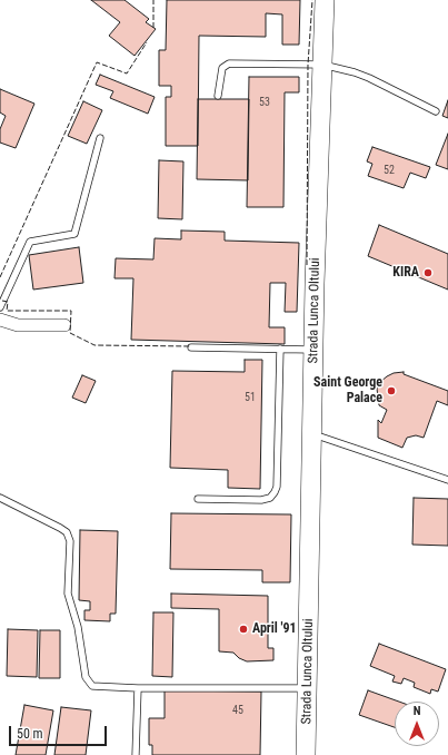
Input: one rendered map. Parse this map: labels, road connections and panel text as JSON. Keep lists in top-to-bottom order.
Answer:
{
  "streets": {
    "main road": ["Strada Lunca Oltului"]
  },
  "places": ["KIRA", "Saint George Palace", "April '91"],
  "house_numbers": [
    "53",
    "52",
    "51",
    "45"
  ],
  "scale_bar": "50 m",
  "north": "top"
}
